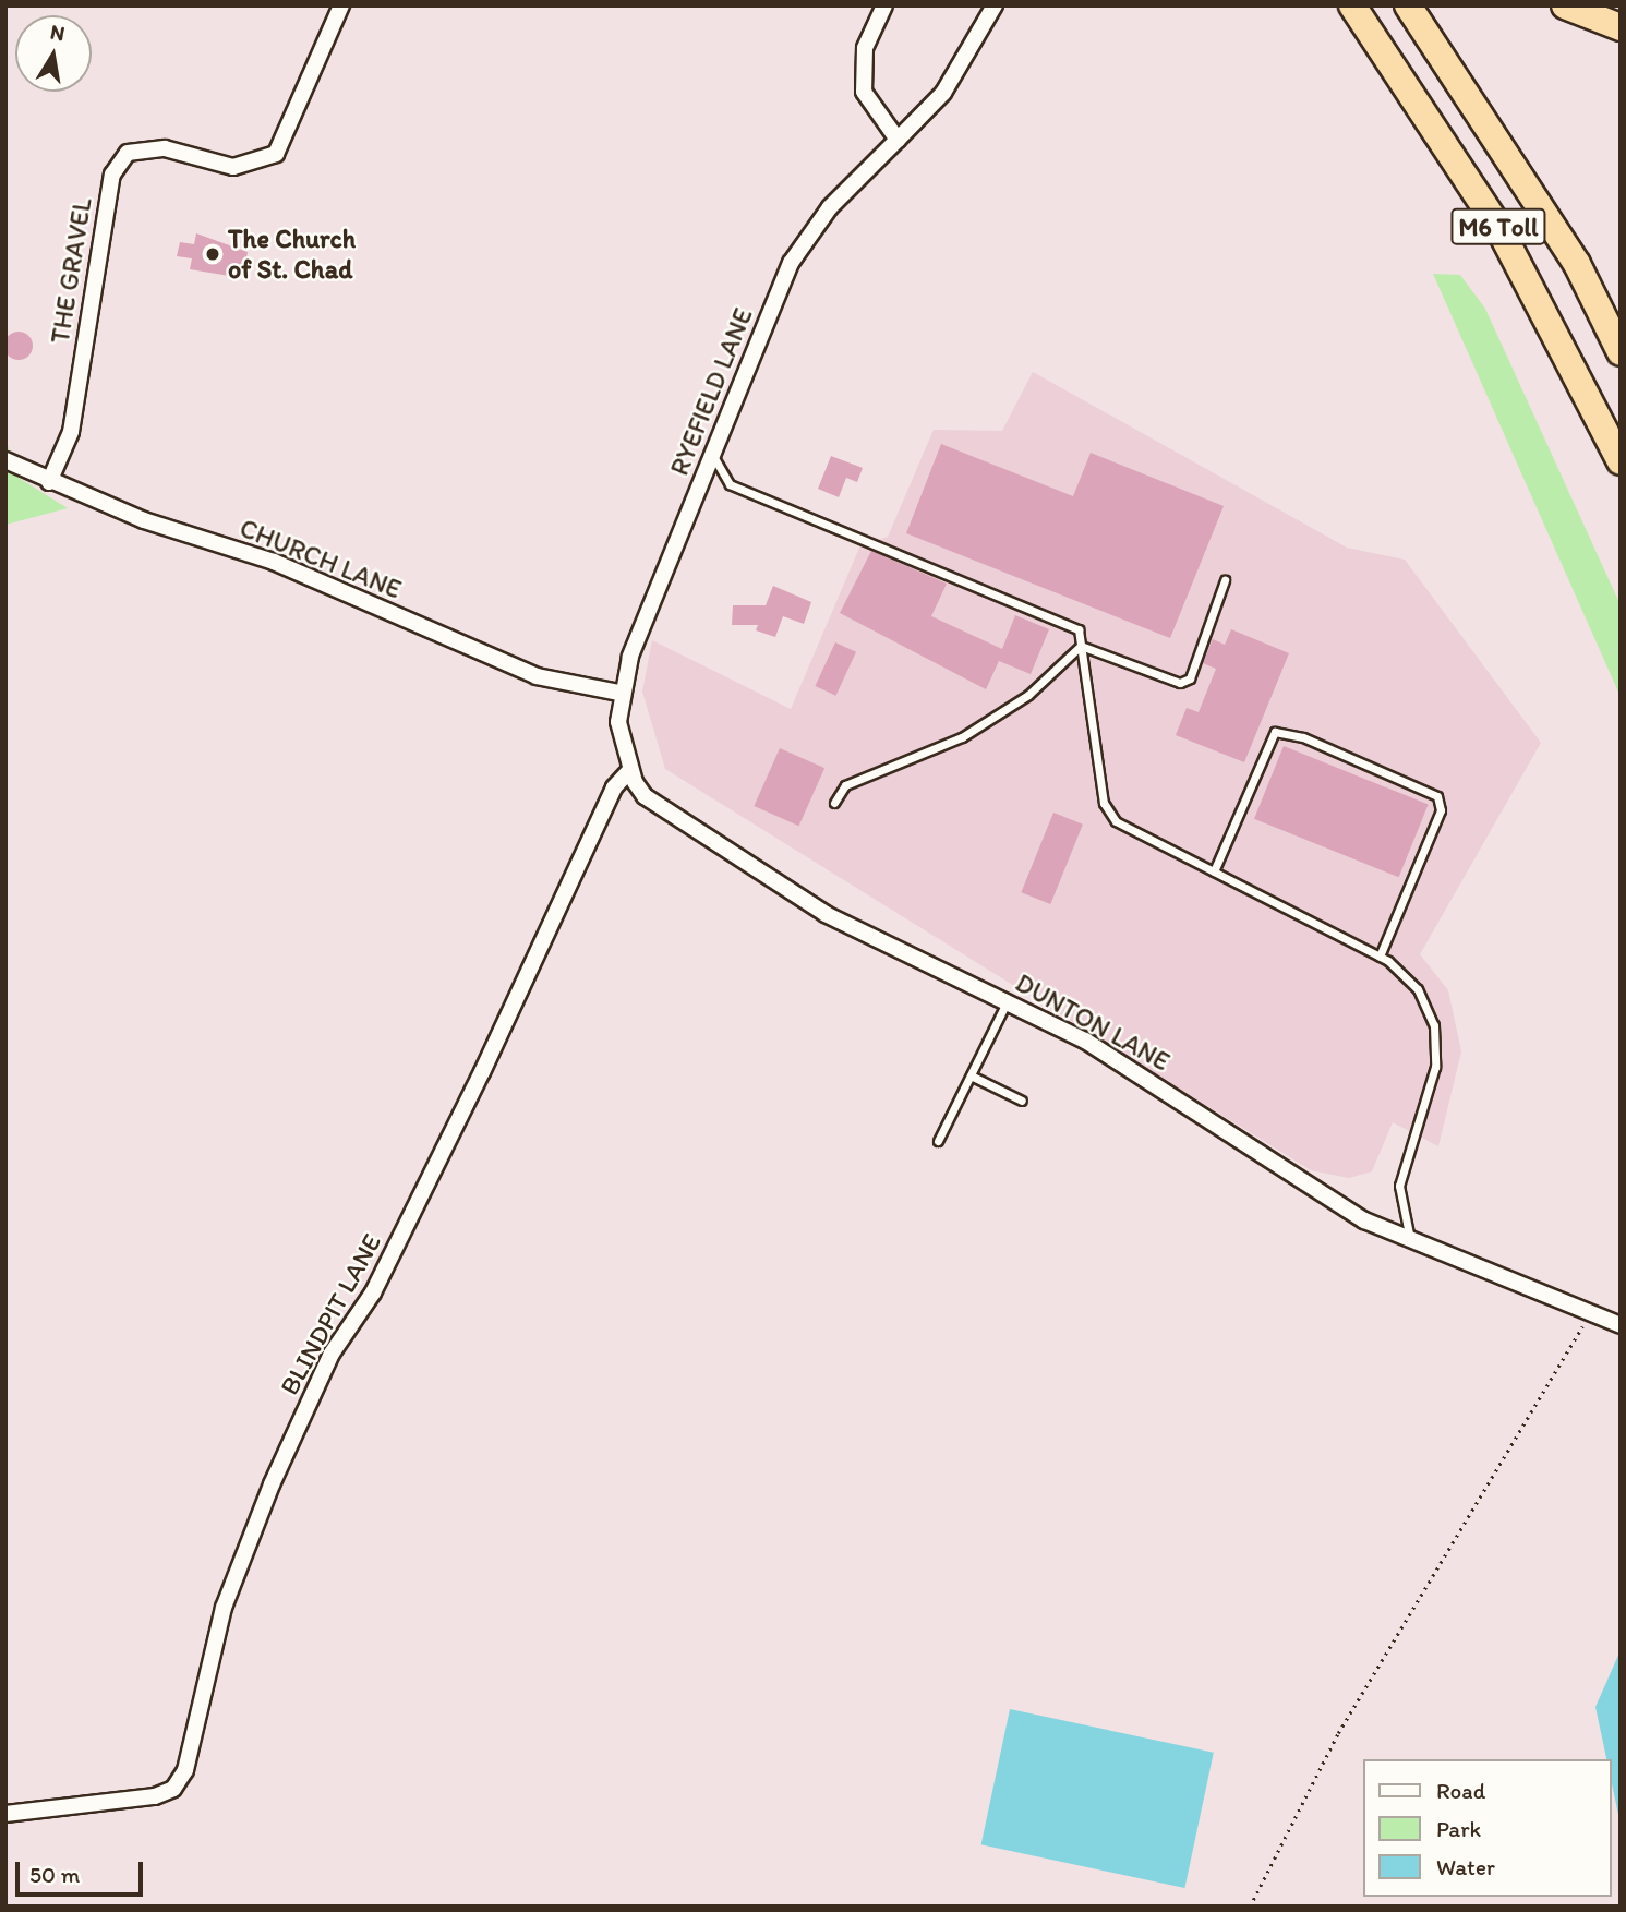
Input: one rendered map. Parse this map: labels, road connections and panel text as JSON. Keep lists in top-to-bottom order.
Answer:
{
  "streets": {
    "highway": ["M6 Toll"],
    "street": [
      "THE GRAVEL",
      "RYEFIELD LANE",
      "CHURCH LANE",
      "DUNTON LANE",
      "BLINDPIT LANE"
    ]
  },
  "crossings": [
    ["THE GRAVEL", "CHURCH LANE"],
    ["RYEFIELD LANE", "CHURCH LANE"],
    ["RYEFIELD LANE", "DUNTON LANE"],
    ["CHURCH LANE", "DUNTON LANE"],
    ["DUNTON LANE", "BLINDPIT LANE"]
  ],
  "places": ["The Church of St. Chad"],
  "legend": ["Road", "Park", "Water"],
  "scale_bar": "50 m",
  "north": "top"
}
